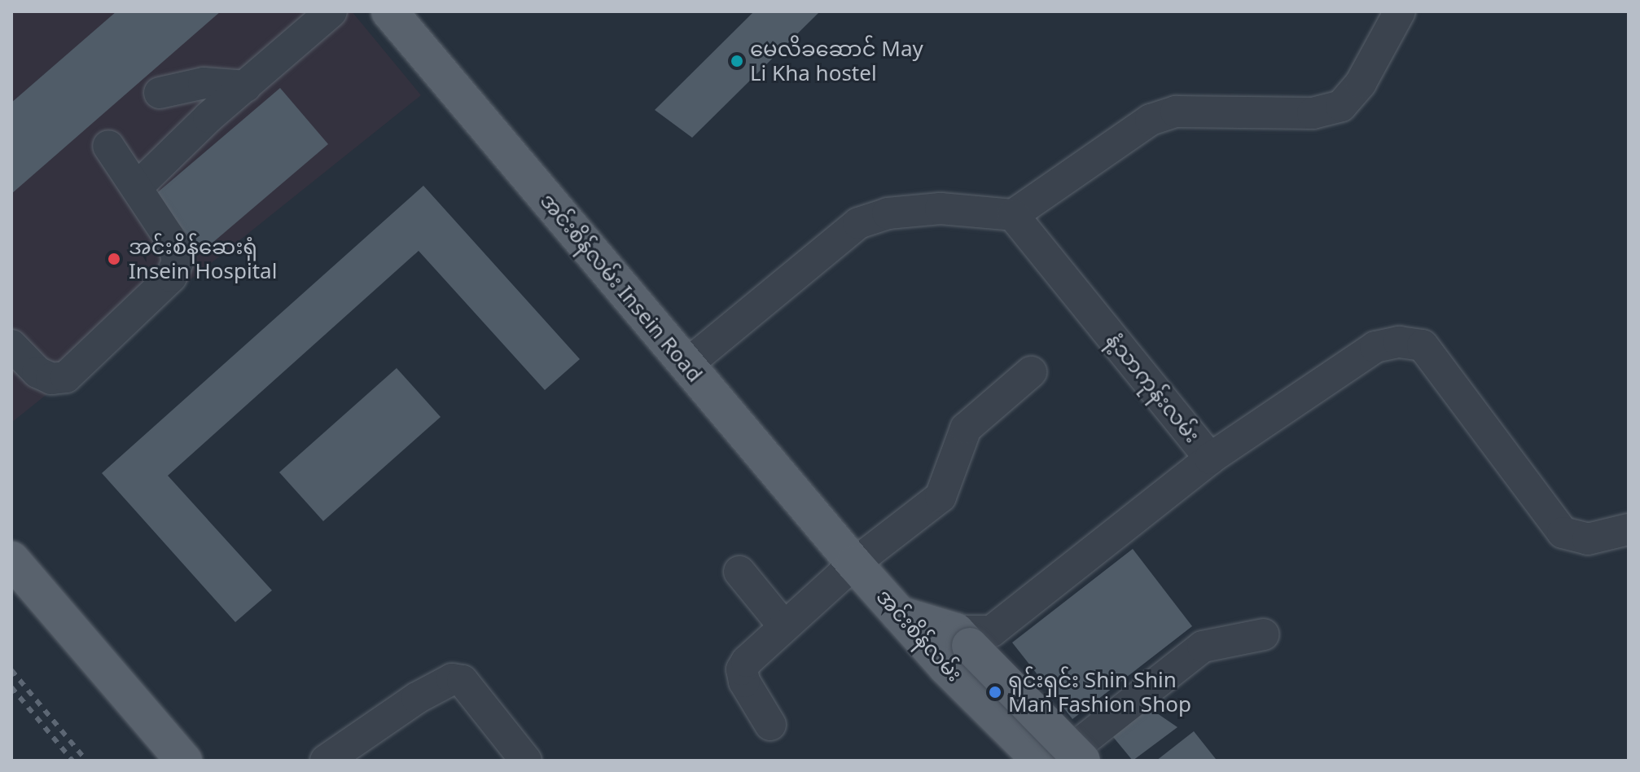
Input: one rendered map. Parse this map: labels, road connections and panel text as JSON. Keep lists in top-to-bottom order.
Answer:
{
  "streets": {
    "main road": ["အင်းစိန်လမ်း Insein Road", "အင်းစိန်လမ်း"],
    "street": ["နံ့သာကုန်းလမ်း"]
  },
  "crossings": [
    ["အင်းစိန်လမ်း Insein Road", "အင်းစိန်လမ်း"]
  ],
  "places": ["မေလိခဆောင် May Li Kha hostel", "အင်းစိန်ဆေးရုံ Insein Hospital", "ရှင်းရှင်း Shin Shin Man Fashion Shop"]
}
